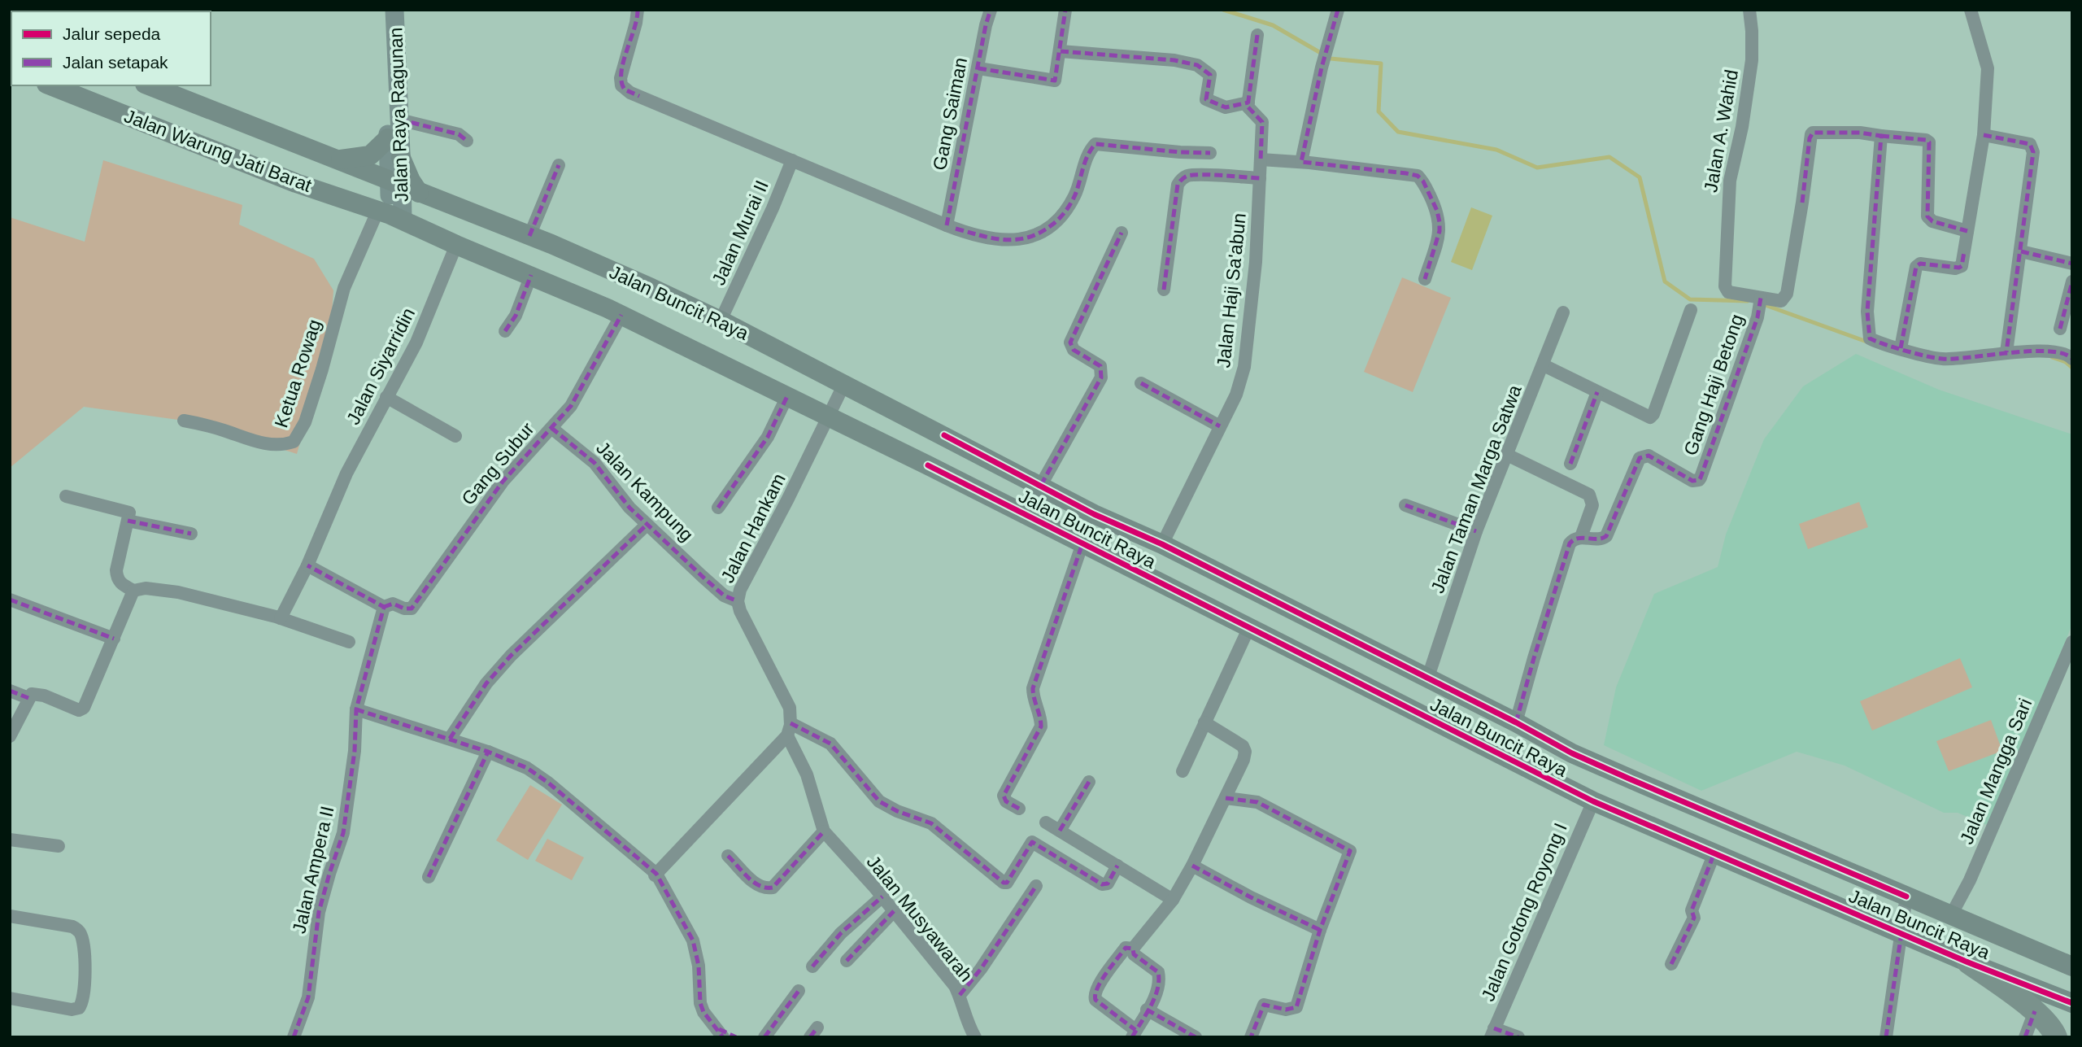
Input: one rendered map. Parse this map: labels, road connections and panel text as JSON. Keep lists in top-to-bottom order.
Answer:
{
  "streets": {
    "main road": ["Jalan Raya Ragunan", "Jalan Warung Jati Barat", "Jalan Buncit Raya"],
    "street": [
      "Gang Saiman",
      "Jalan A. Wahid",
      "Jalan Murai II",
      "Jalan Haji Sa'abun",
      "Jalan Siyarridin",
      "Ketua Rowag",
      "Gang Haji Betong",
      "Gang Subur",
      "Jalan Taman Marga Satwa",
      "Jalan Kampung",
      "Jalan Hankam",
      "Jalan Mangga Sari",
      "Jalan Ampera II",
      "Jalan Gotong Royong I",
      "Jalan Musyawarah"
    ]
  },
  "crossings": [
    ["Jalan Raya Ragunan", "Jalan Warung Jati Barat"],
    ["Jalan Raya Ragunan", "Jalan Buncit Raya"],
    ["Jalan Raya Ragunan", "Ketua Rowag"],
    ["Jalan A. Wahid", "Gang Haji Betong"],
    ["Jalan Warung Jati Barat", "Jalan Buncit Raya"],
    ["Jalan Warung Jati Barat", "Ketua Rowag"],
    ["Jalan Murai II", "Jalan Buncit Raya"],
    ["Jalan Haji Sa'abun", "Jalan Buncit Raya"],
    ["Jalan Buncit Raya", "Jalan Siyarridin"],
    ["Jalan Buncit Raya", "Ketua Rowag"],
    ["Jalan Buncit Raya", "Gang Subur"],
    ["Jalan Buncit Raya", "Jalan Taman Marga Satwa"],
    ["Jalan Buncit Raya", "Jalan Hankam"],
    ["Jalan Buncit Raya", "Jalan Mangga Sari"],
    ["Jalan Buncit Raya", "Jalan Gotong Royong I"],
    ["Gang Subur", "Jalan Kampung"],
    ["Gang Subur", "Jalan Ampera II"],
    ["Jalan Kampung", "Jalan Hankam"],
    ["Jalan Hankam", "Jalan Musyawarah"]
  ],
  "legend": ["Jalur sepeda", "Jalan setapak"]
}
